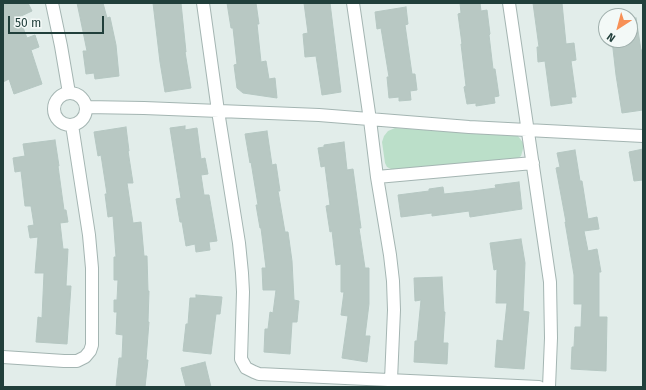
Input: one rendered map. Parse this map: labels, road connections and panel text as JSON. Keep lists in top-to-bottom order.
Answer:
{
  "scale_bar": "50 m",
  "north": "bottom left"
}
